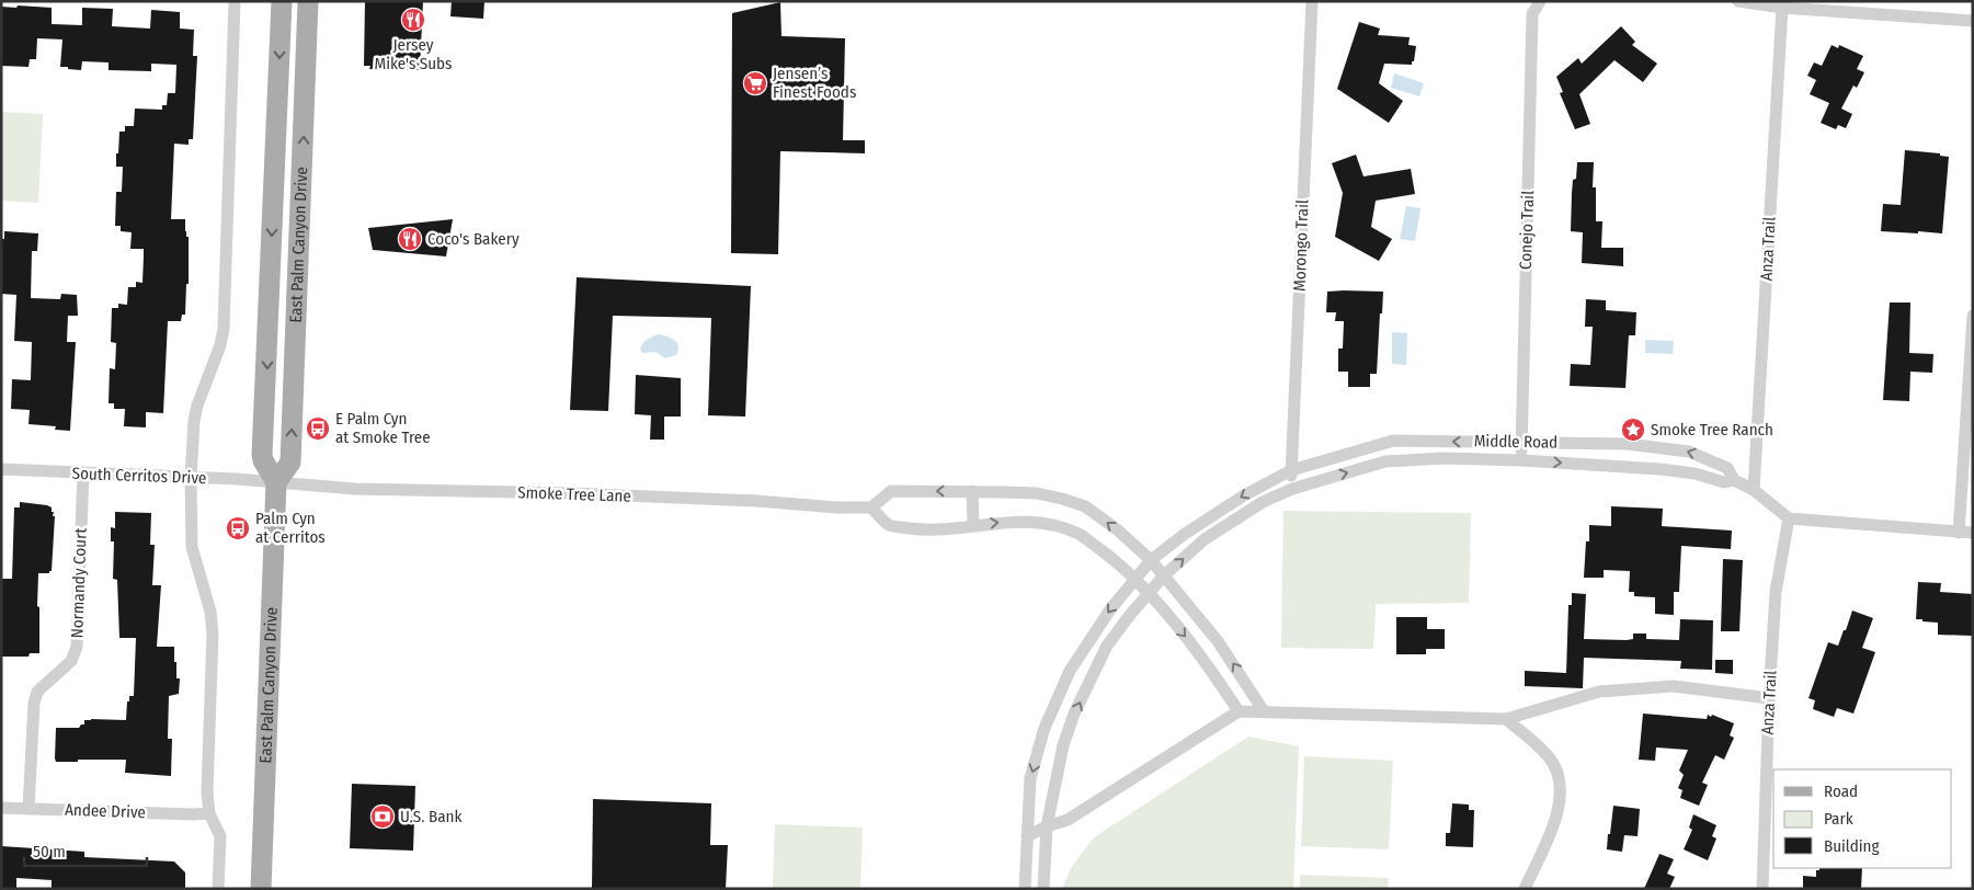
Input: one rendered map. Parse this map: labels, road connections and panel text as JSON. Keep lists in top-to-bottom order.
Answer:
{
  "streets": {
    "main road": ["East Palm Canyon Drive"],
    "street": [
      "Conejo Trail",
      "Morongo Trail",
      "Anza Trail",
      "Middle Road",
      "South Cerritos Drive",
      "Smoke Tree Lane",
      "Normandy Court",
      "Andee Drive"
    ]
  },
  "crossings": [
    ["Conejo Trail", "Middle Road"],
    ["East Palm Canyon Drive", "South Cerritos Drive"],
    ["East Palm Canyon Drive", "Smoke Tree Lane"],
    ["Morongo Trail", "Middle Road"],
    ["Anza Trail", "Middle Road"],
    ["South Cerritos Drive", "Smoke Tree Lane"],
    ["South Cerritos Drive", "Normandy Court"],
    ["Normandy Court", "Andee Drive"]
  ],
  "places": {
    "restaurant": ["Jersey Mike's Subs", "Coco's Bakery"],
    "supermarket": ["Jensen’s Finest Foods"],
    "bus stop": ["E Palm Cyn at Smoke Tree", "Palm Cyn at Cerritos"],
    "place": ["Smoke Tree Ranch"],
    "bank": ["U.S. Bank"]
  },
  "legend": ["Road", "Park", "Building"],
  "scale_bar": "50 m"
}
